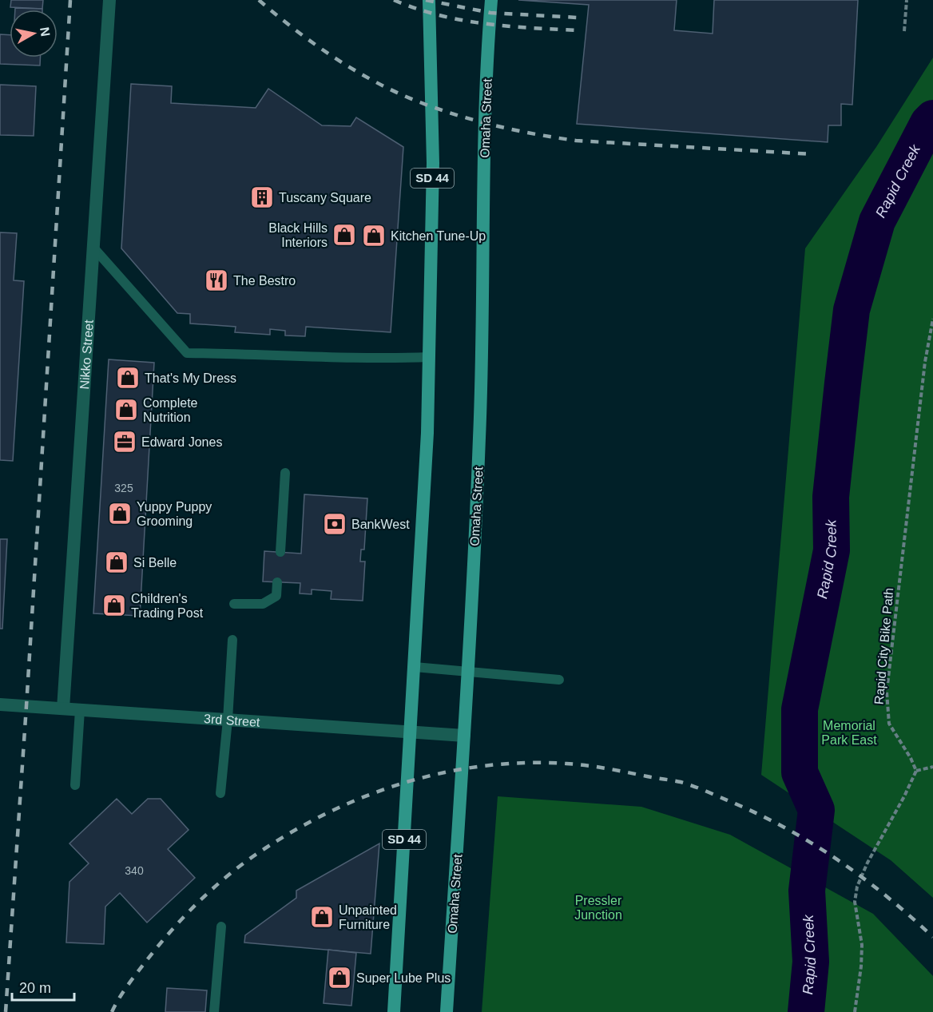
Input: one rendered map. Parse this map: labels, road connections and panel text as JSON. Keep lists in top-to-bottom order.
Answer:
{
  "streets": {
    "main road": ["Omaha Street", "SD 44"],
    "street": ["Nikko Street", "3rd Street"],
    "path": ["Rapid City Bike Path"]
  },
  "crossings": [
    ["Omaha Street", "3rd Street"],
    ["SD 44", "3rd Street"],
    ["Nikko Street", "3rd Street"]
  ],
  "water": ["Rapid Creek"],
  "parks": ["Memorial Park East", "Pressler Junction"],
  "places": {
    "building": ["Tuscany Square"],
    "shop": [
      "Black Hills Interiors",
      "Kitchen Tune-Up",
      "That's My Dress",
      "Complete Nutrition",
      "Yuppy Puppy Grooming",
      "Si Belle",
      "Children's Trading Post",
      "Unpainted Furniture",
      "Super Lube Plus"
    ],
    "restaurant": ["The Bestro"],
    "office": ["Edward Jones"],
    "bank": ["BankWest"]
  },
  "house_numbers": ["325", "340"],
  "scale_bar": "20 m",
  "north": "right"
}
